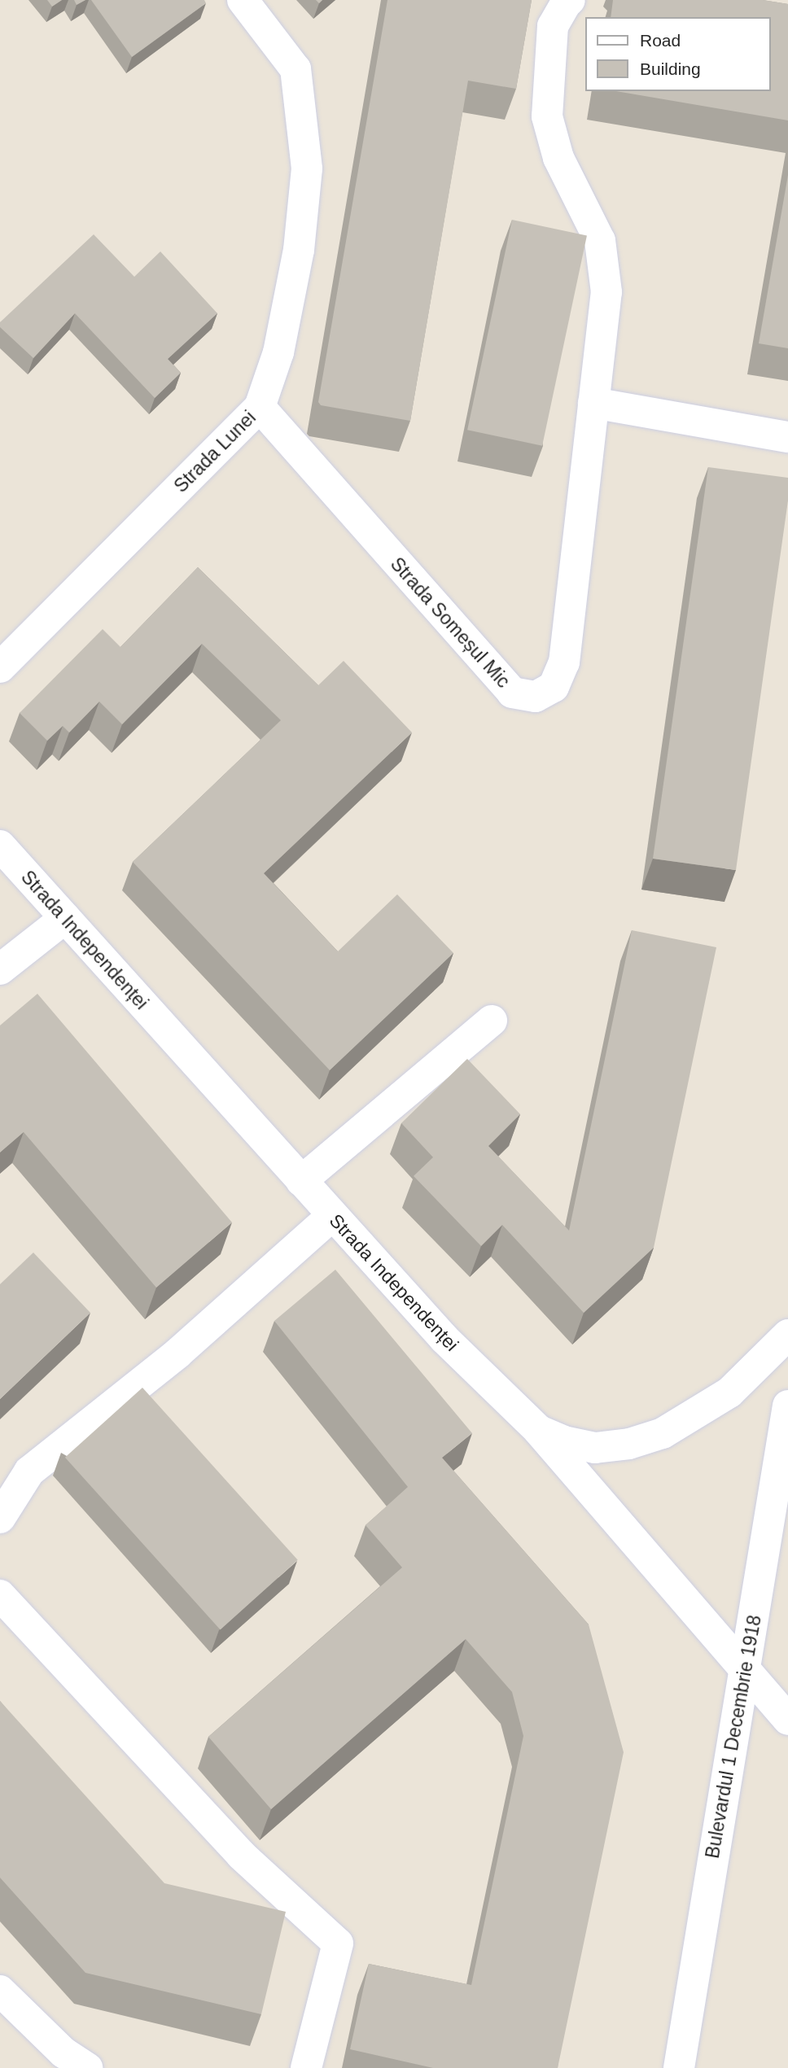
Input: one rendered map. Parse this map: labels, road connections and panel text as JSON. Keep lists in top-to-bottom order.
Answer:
{
  "streets": {
    "street": [
      "Strada Lunei",
      "Strada Someșul Mic",
      "Strada Independenței",
      "Bulevardul 1 Decembrie 1918"
    ]
  },
  "crossings": [
    ["Strada Lunei", "Strada Someșul Mic"],
    ["Strada Independenței", "Bulevardul 1 Decembrie 1918"]
  ],
  "legend": ["Road", "Building"]
}
